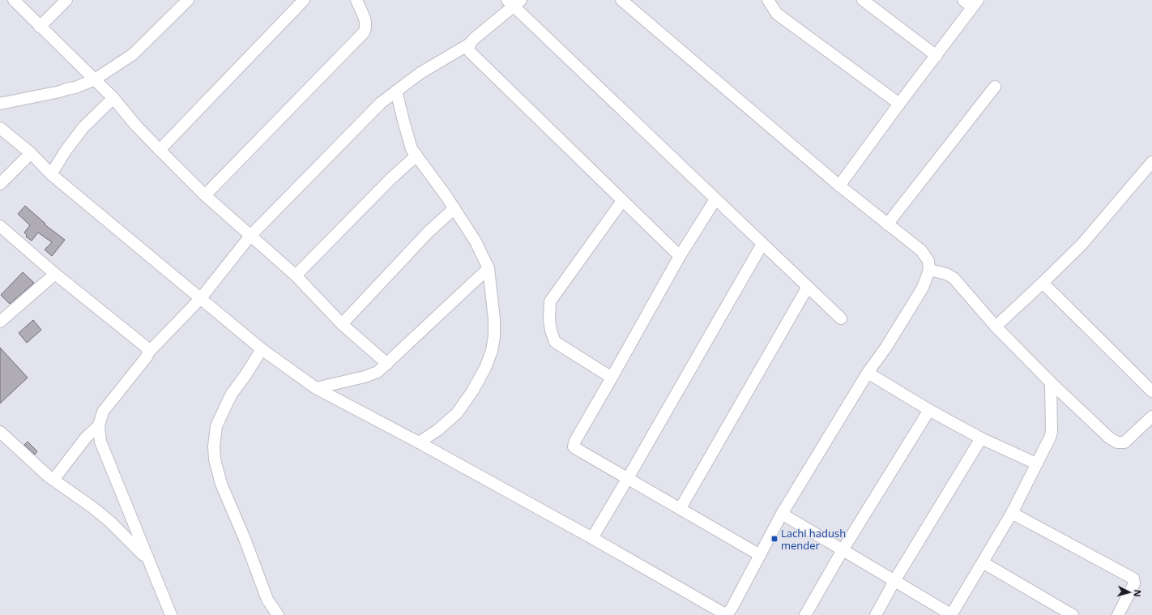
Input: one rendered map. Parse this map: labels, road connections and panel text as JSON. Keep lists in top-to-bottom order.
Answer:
{
  "places": {
    "transit": ["Lachi hadush mender"]
  },
  "north": "right"
}
